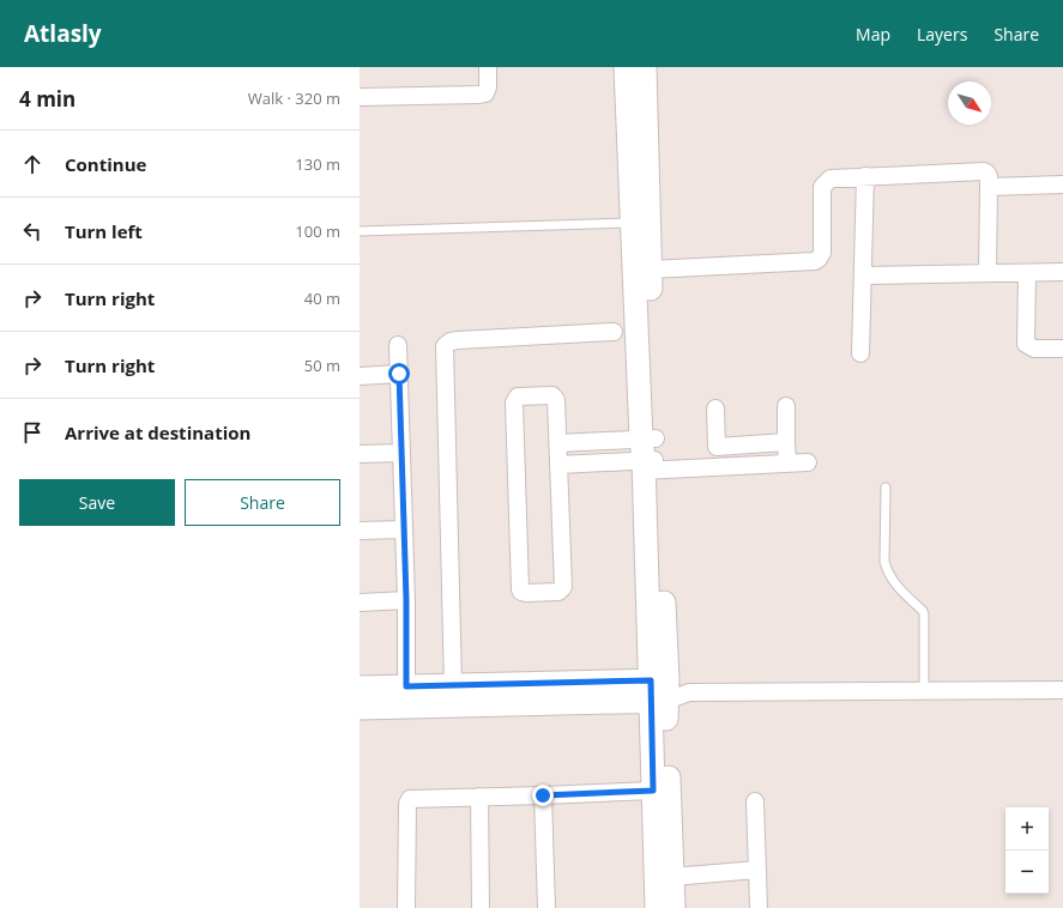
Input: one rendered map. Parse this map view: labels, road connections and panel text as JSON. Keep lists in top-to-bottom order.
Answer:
{
  "north": "bottom right",
  "page": {
    "header": "Atlasly",
    "nav": ["Map", "Layers", "Share"],
    "heading": ["4 min", "Walk · 320 m"],
    "list": [
      ["Continue", "130 m"],
      ["Turn left", "100 m"],
      ["Turn right", "40 m"],
      ["Turn right", "50 m"],
      "Arrive at destination"
    ],
    "buttons": ["Save", "Share"],
    "map_buttons": ["+", "−"]
  }
}
